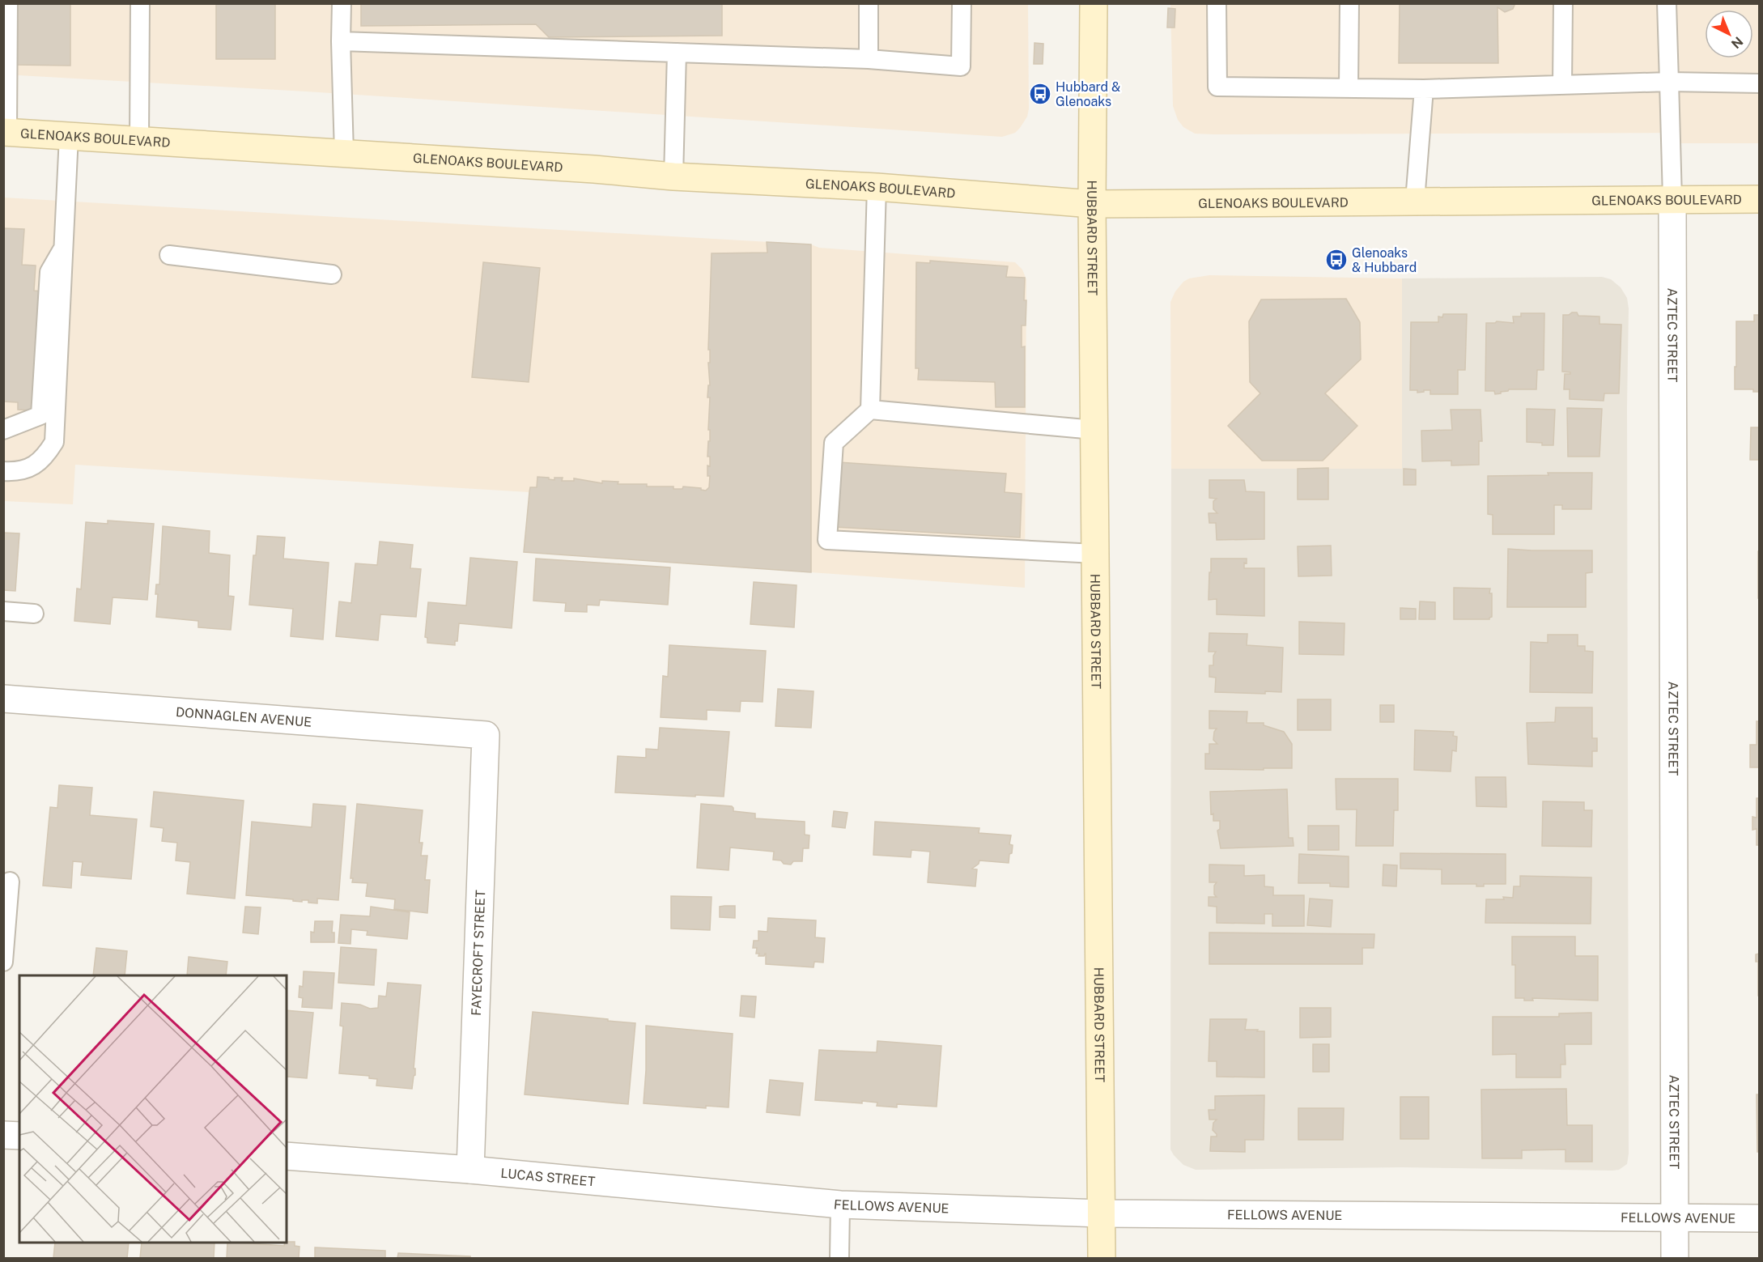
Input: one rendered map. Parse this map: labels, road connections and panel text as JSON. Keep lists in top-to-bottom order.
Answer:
{
  "streets": {
    "main road": ["GLENOAKS BOULEVARD", "HUBBARD STREET"],
    "street": [
      "AZTEC STREET",
      "DONNAGLEN AVENUE",
      "FAYECROFT STREET",
      "LUCAS STREET",
      "FELLOWS AVENUE"
    ]
  },
  "crossings": [
    ["GLENOAKS BOULEVARD", "HUBBARD STREET"],
    ["GLENOAKS BOULEVARD", "AZTEC STREET"],
    ["HUBBARD STREET", "FELLOWS AVENUE"],
    ["AZTEC STREET", "FELLOWS AVENUE"],
    ["DONNAGLEN AVENUE", "FAYECROFT STREET"],
    ["FAYECROFT STREET", "LUCAS STREET"],
    ["LUCAS STREET", "FELLOWS AVENUE"]
  ],
  "places": {
    "bus stop": ["Hubbard & Glenoaks", "Glenoaks & Hubbard"]
  },
  "north": "bottom right"
}
